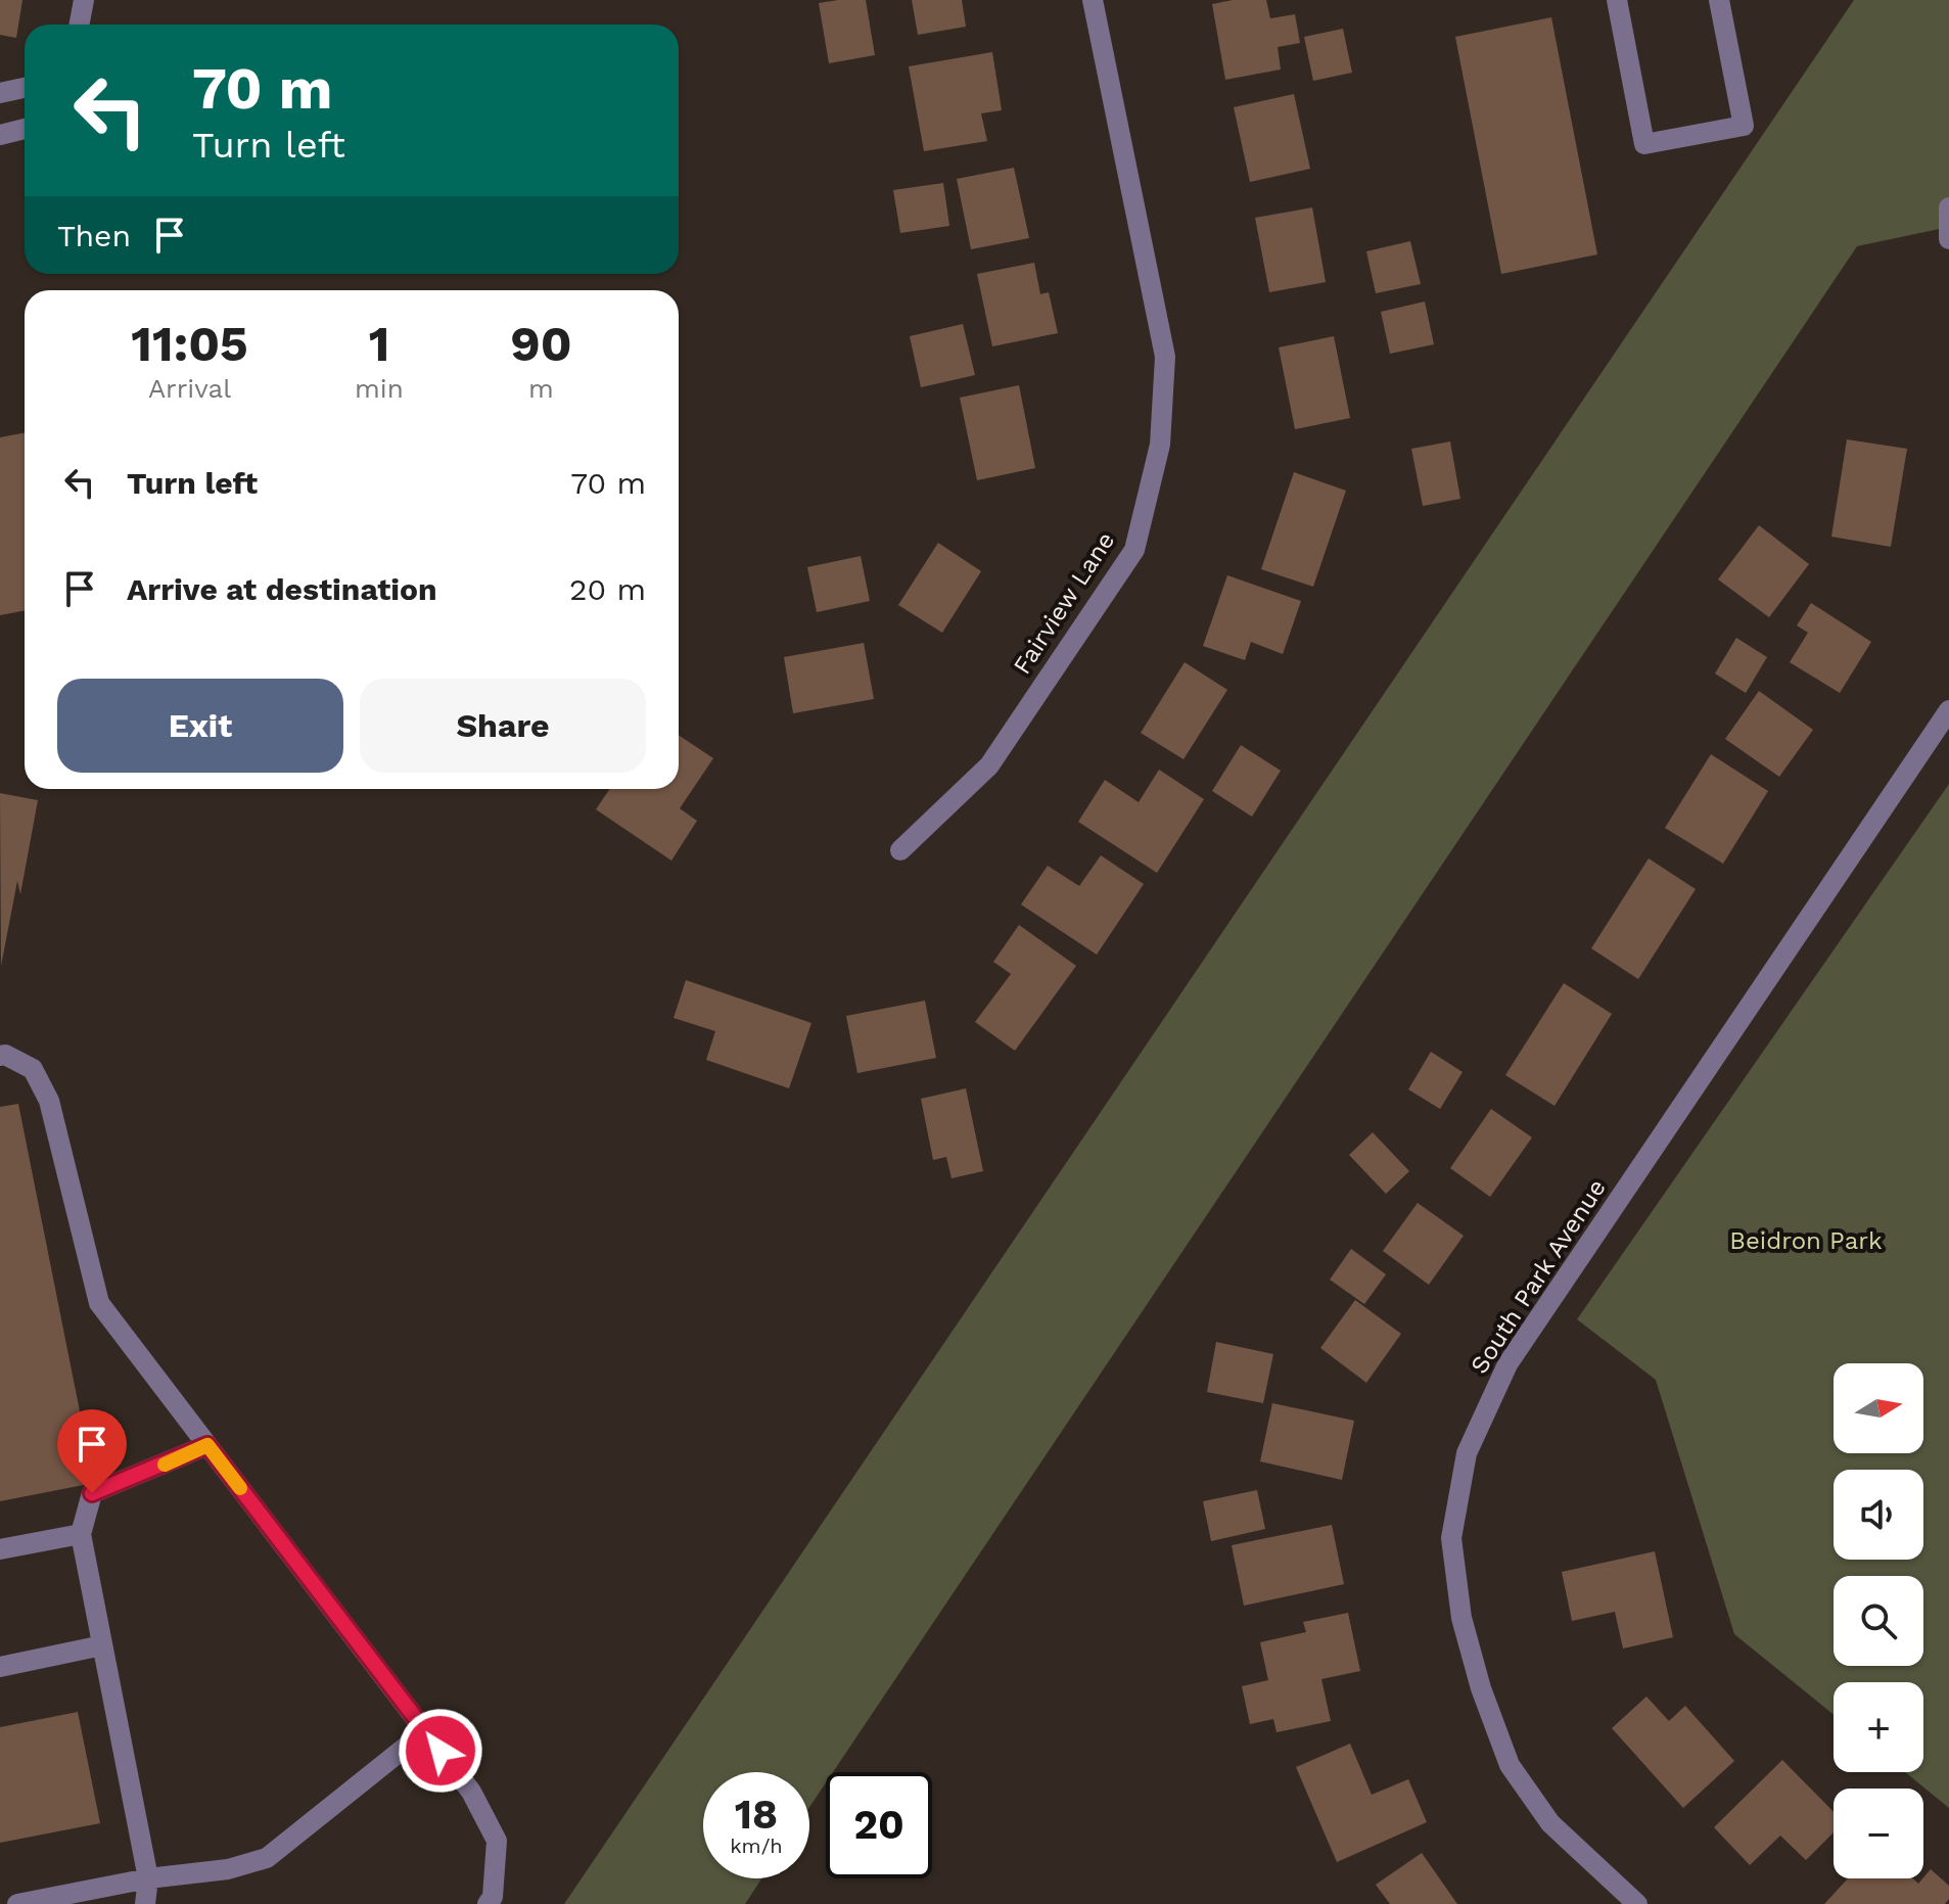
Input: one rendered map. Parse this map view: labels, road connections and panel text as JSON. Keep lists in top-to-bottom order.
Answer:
{
  "streets": {
    "street": ["Fairview Lane", "South Park Avenue"]
  },
  "parks": ["Beidron Park"],
  "north": "right",
  "page": {
    "turn": ["70 m", "Turn left"],
    "then": "Then",
    "eta": [
      "11:05",
      "Arrival",
      "1",
      "min",
      "90",
      "m"
    ],
    "list": [
      {
        "name": "Turn left",
        "value": "70 m"
      },
      {
        "name": "Arrive at destination",
        "value": "20 m"
      }
    ],
    "buttons": ["Exit", "Share"],
    "map_buttons": ["+", "−"],
    "speed": "18 km/h",
    "limit": "20"
  }
}
